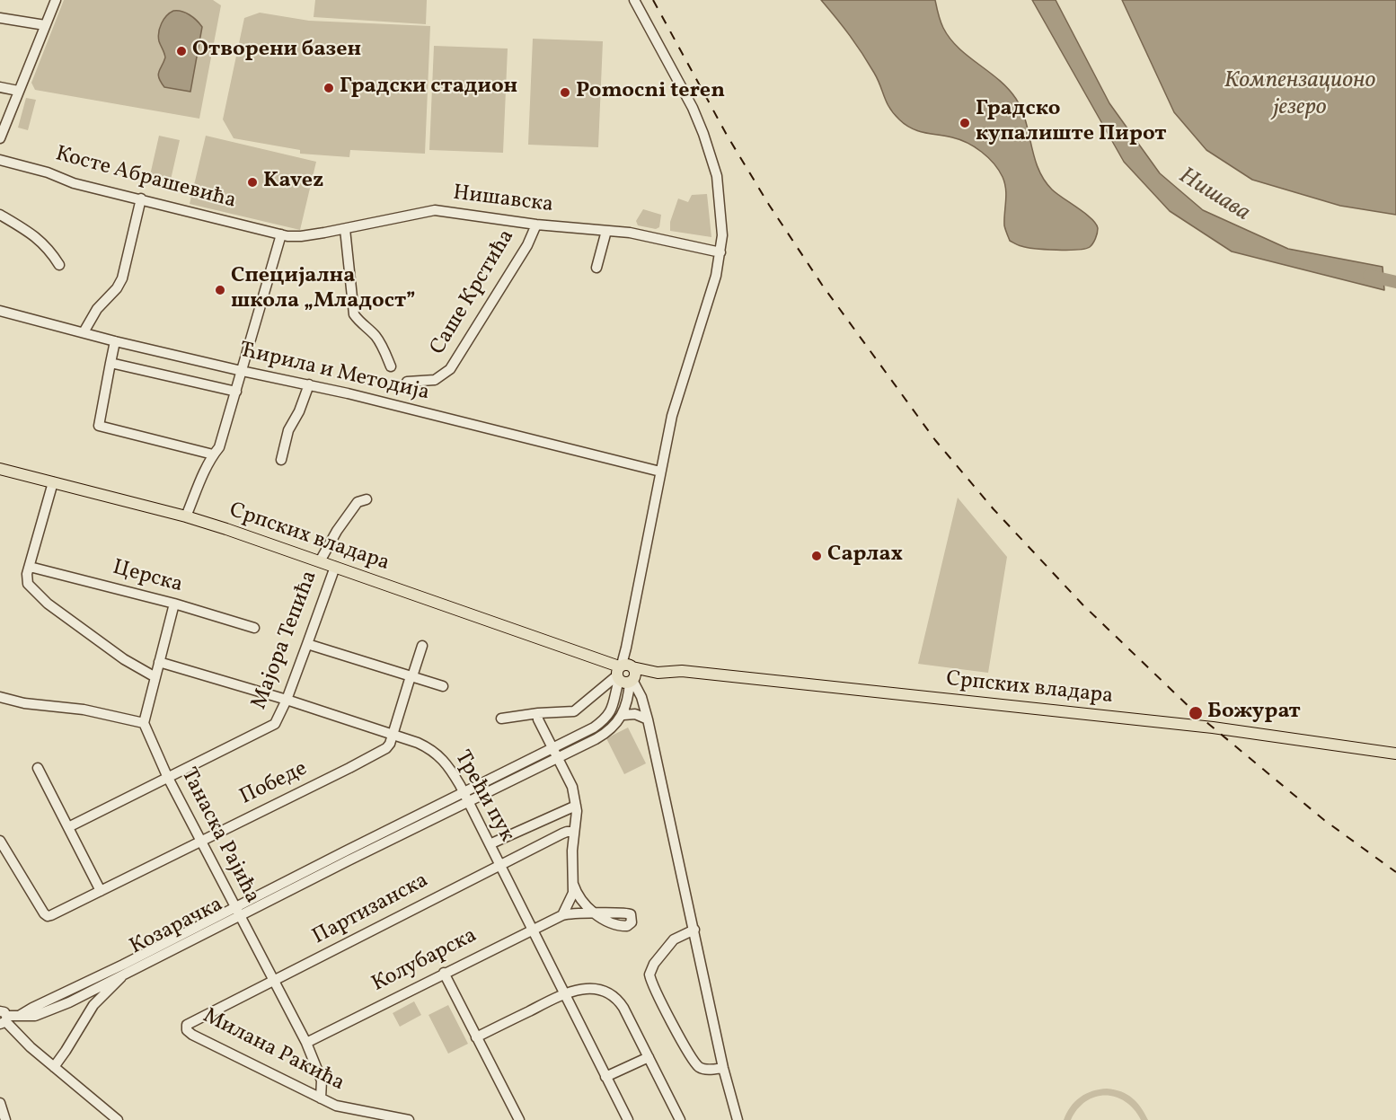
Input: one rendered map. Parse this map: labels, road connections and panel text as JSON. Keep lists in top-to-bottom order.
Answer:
{
  "streets": {
    "main road": ["Српских владара"],
    "street": [
      "Косте Абрашевића",
      "Нишавска",
      "Саше Крстића",
      "Ћирила и Методија",
      "Церска",
      "Мајора Тепића",
      "Победе",
      "Трећи пук",
      "Танаска Рајића",
      "Партизанска",
      "Козарачка",
      "Колубарска",
      "Милана Ракића"
    ]
  },
  "crossings": [
    ["Косте Абрашевића", "Нишавска"],
    ["Нишавска", "Саше Крстића"],
    ["Српских владара", "Мајора Тепића"],
    ["Српских владара", "Козарачка"],
    ["Мајора Тепића", "Трећи пук"],
    ["Мајора Тепића", "Танаска Рајића"],
    ["Победе", "Трећи пук"],
    ["Победе", "Танаска Рајића"],
    ["Трећи пук", "Партизанска"],
    ["Трећи пук", "Козарачка"],
    ["Трећи пук", "Колубарска"],
    ["Танаска Рајића", "Партизанска"],
    ["Танаска Рајића", "Козарачка"],
    ["Танаска Рајића", "Колубарска"],
    ["Танаска Рајића", "Милана Ракића"],
    ["Партизанска", "Милана Ракића"]
  ],
  "water": ["Компензационо језеро", "Нишава"],
  "places": [
    "Отворени базен",
    "Градски стадион",
    "Pomocni teren",
    "Градско купалиште Пирот",
    "Kavez",
    "Специјална школа „Младост”",
    "Сарлах",
    "Божурат"
  ]
}
